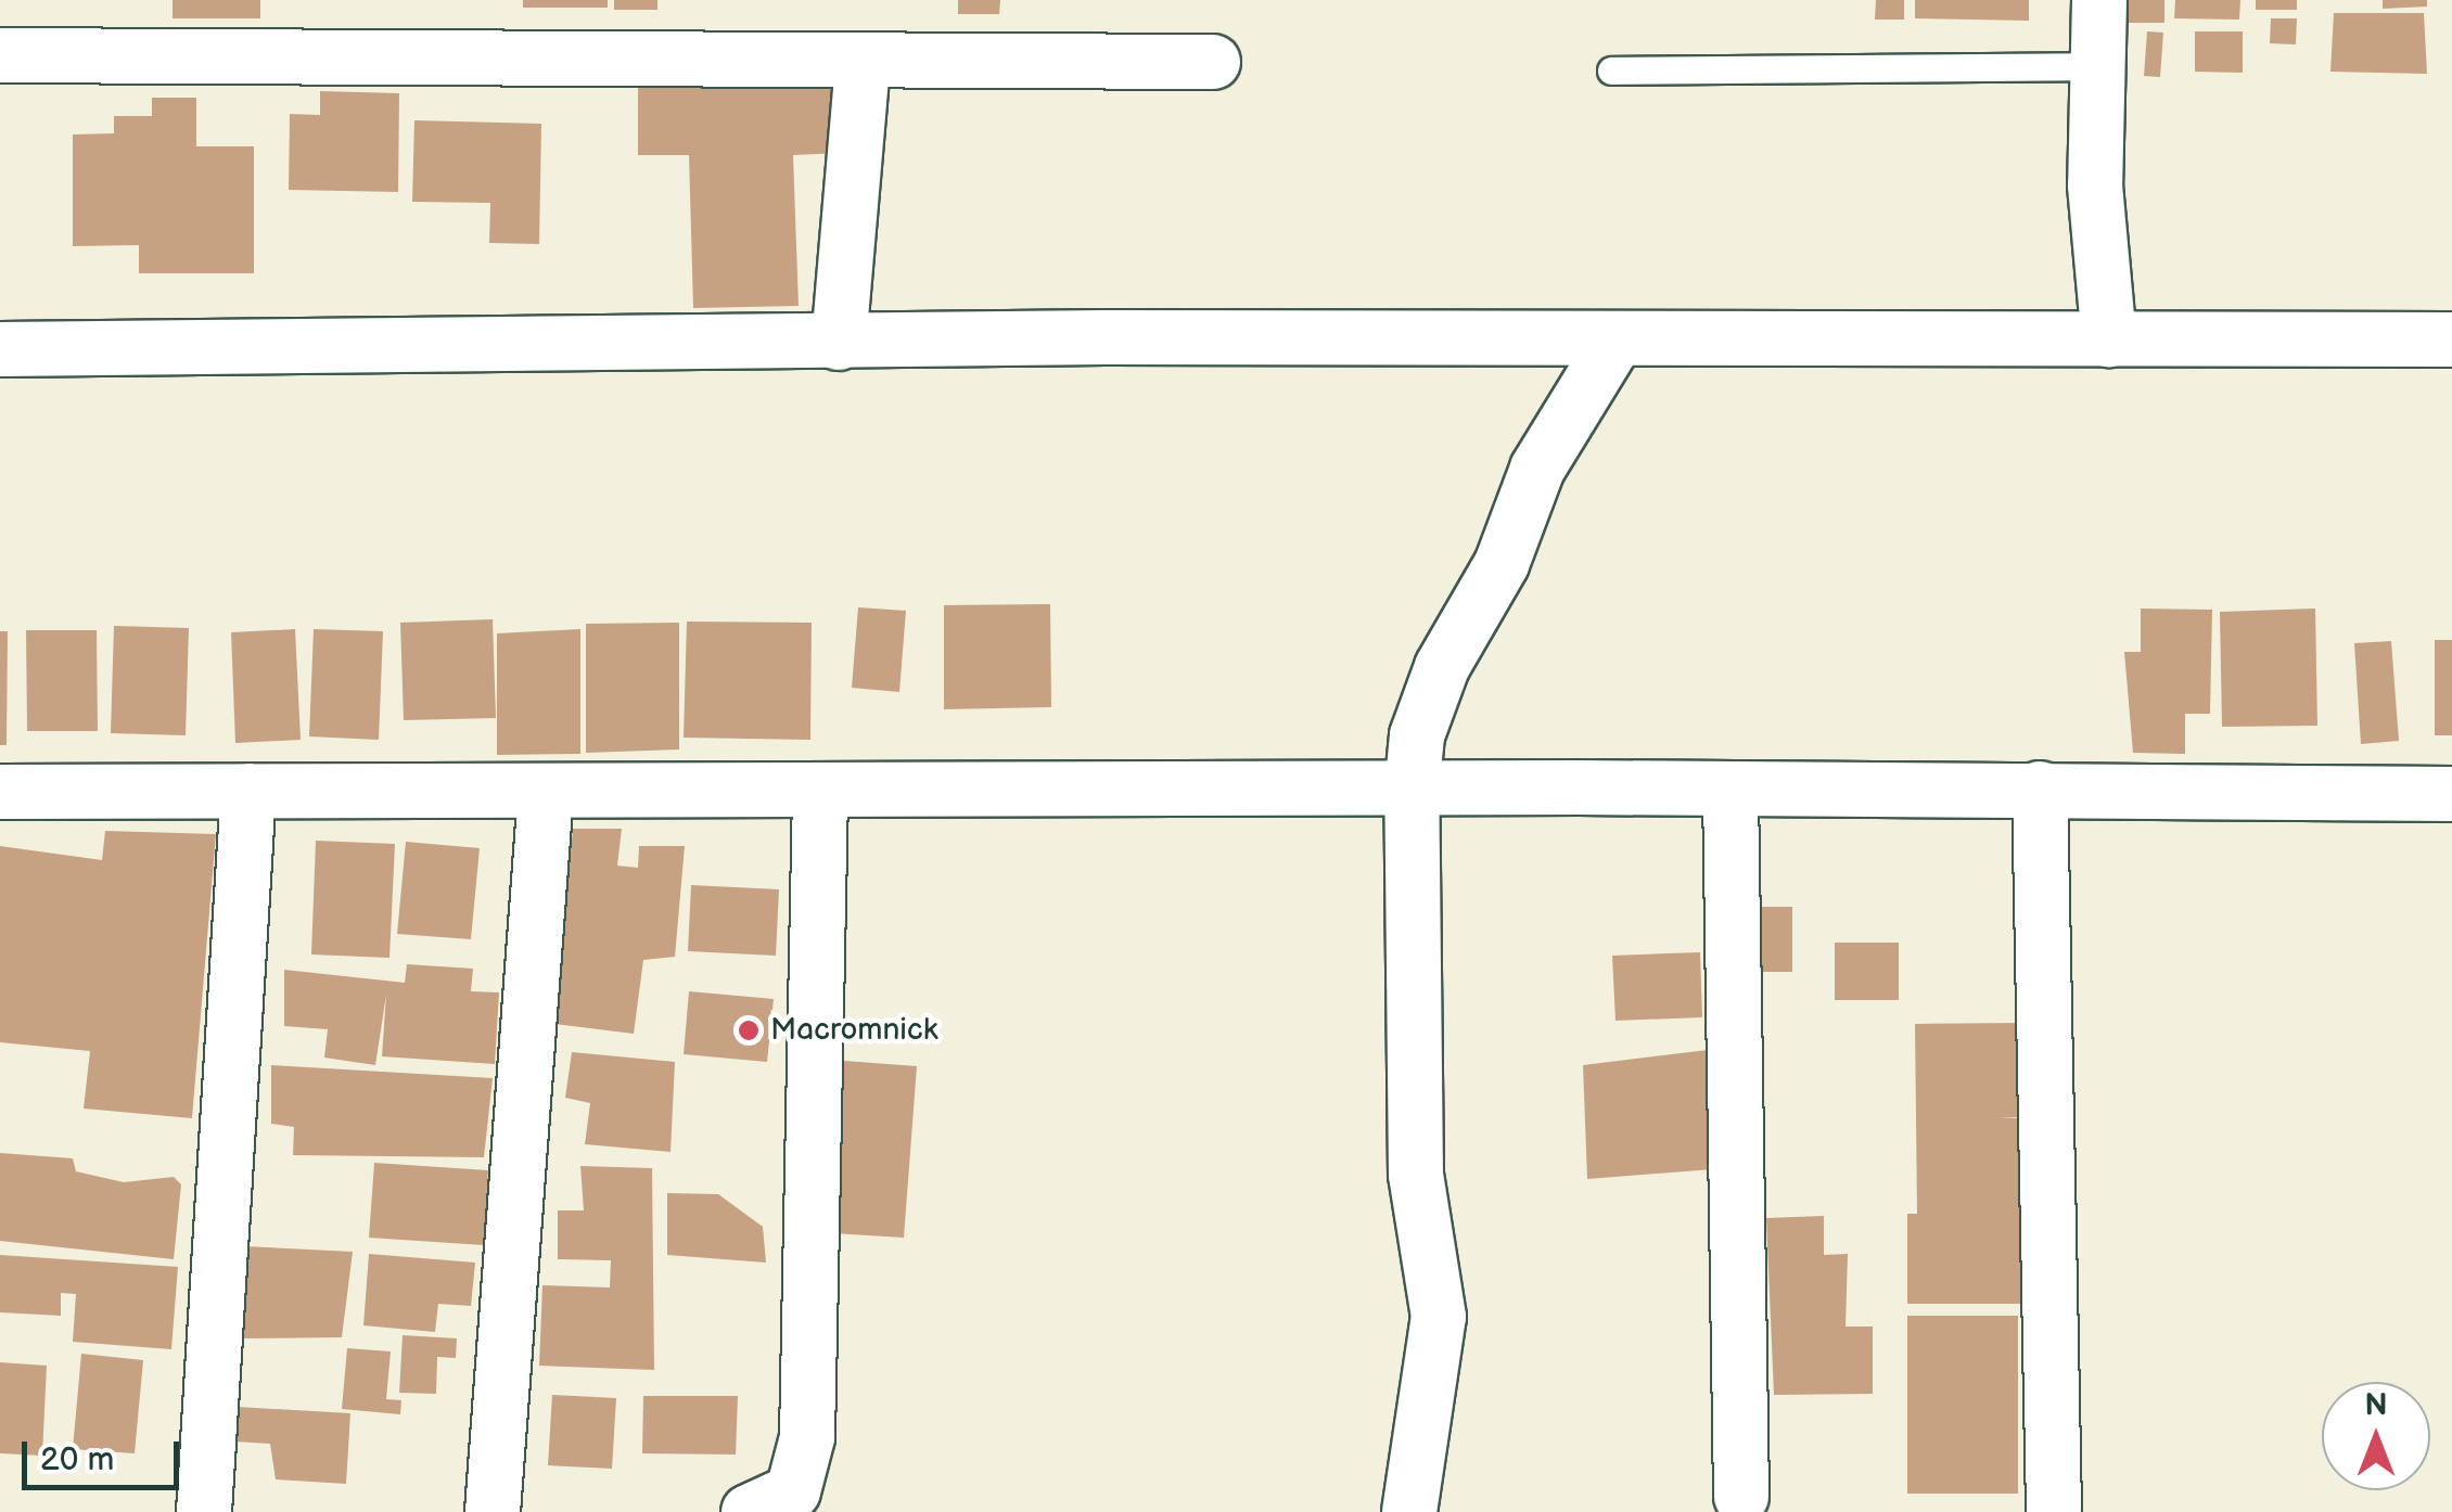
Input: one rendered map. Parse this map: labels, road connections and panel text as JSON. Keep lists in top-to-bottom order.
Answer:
{
  "places": ["Macromnick"],
  "scale_bar": "20 m",
  "north": "top"
}
